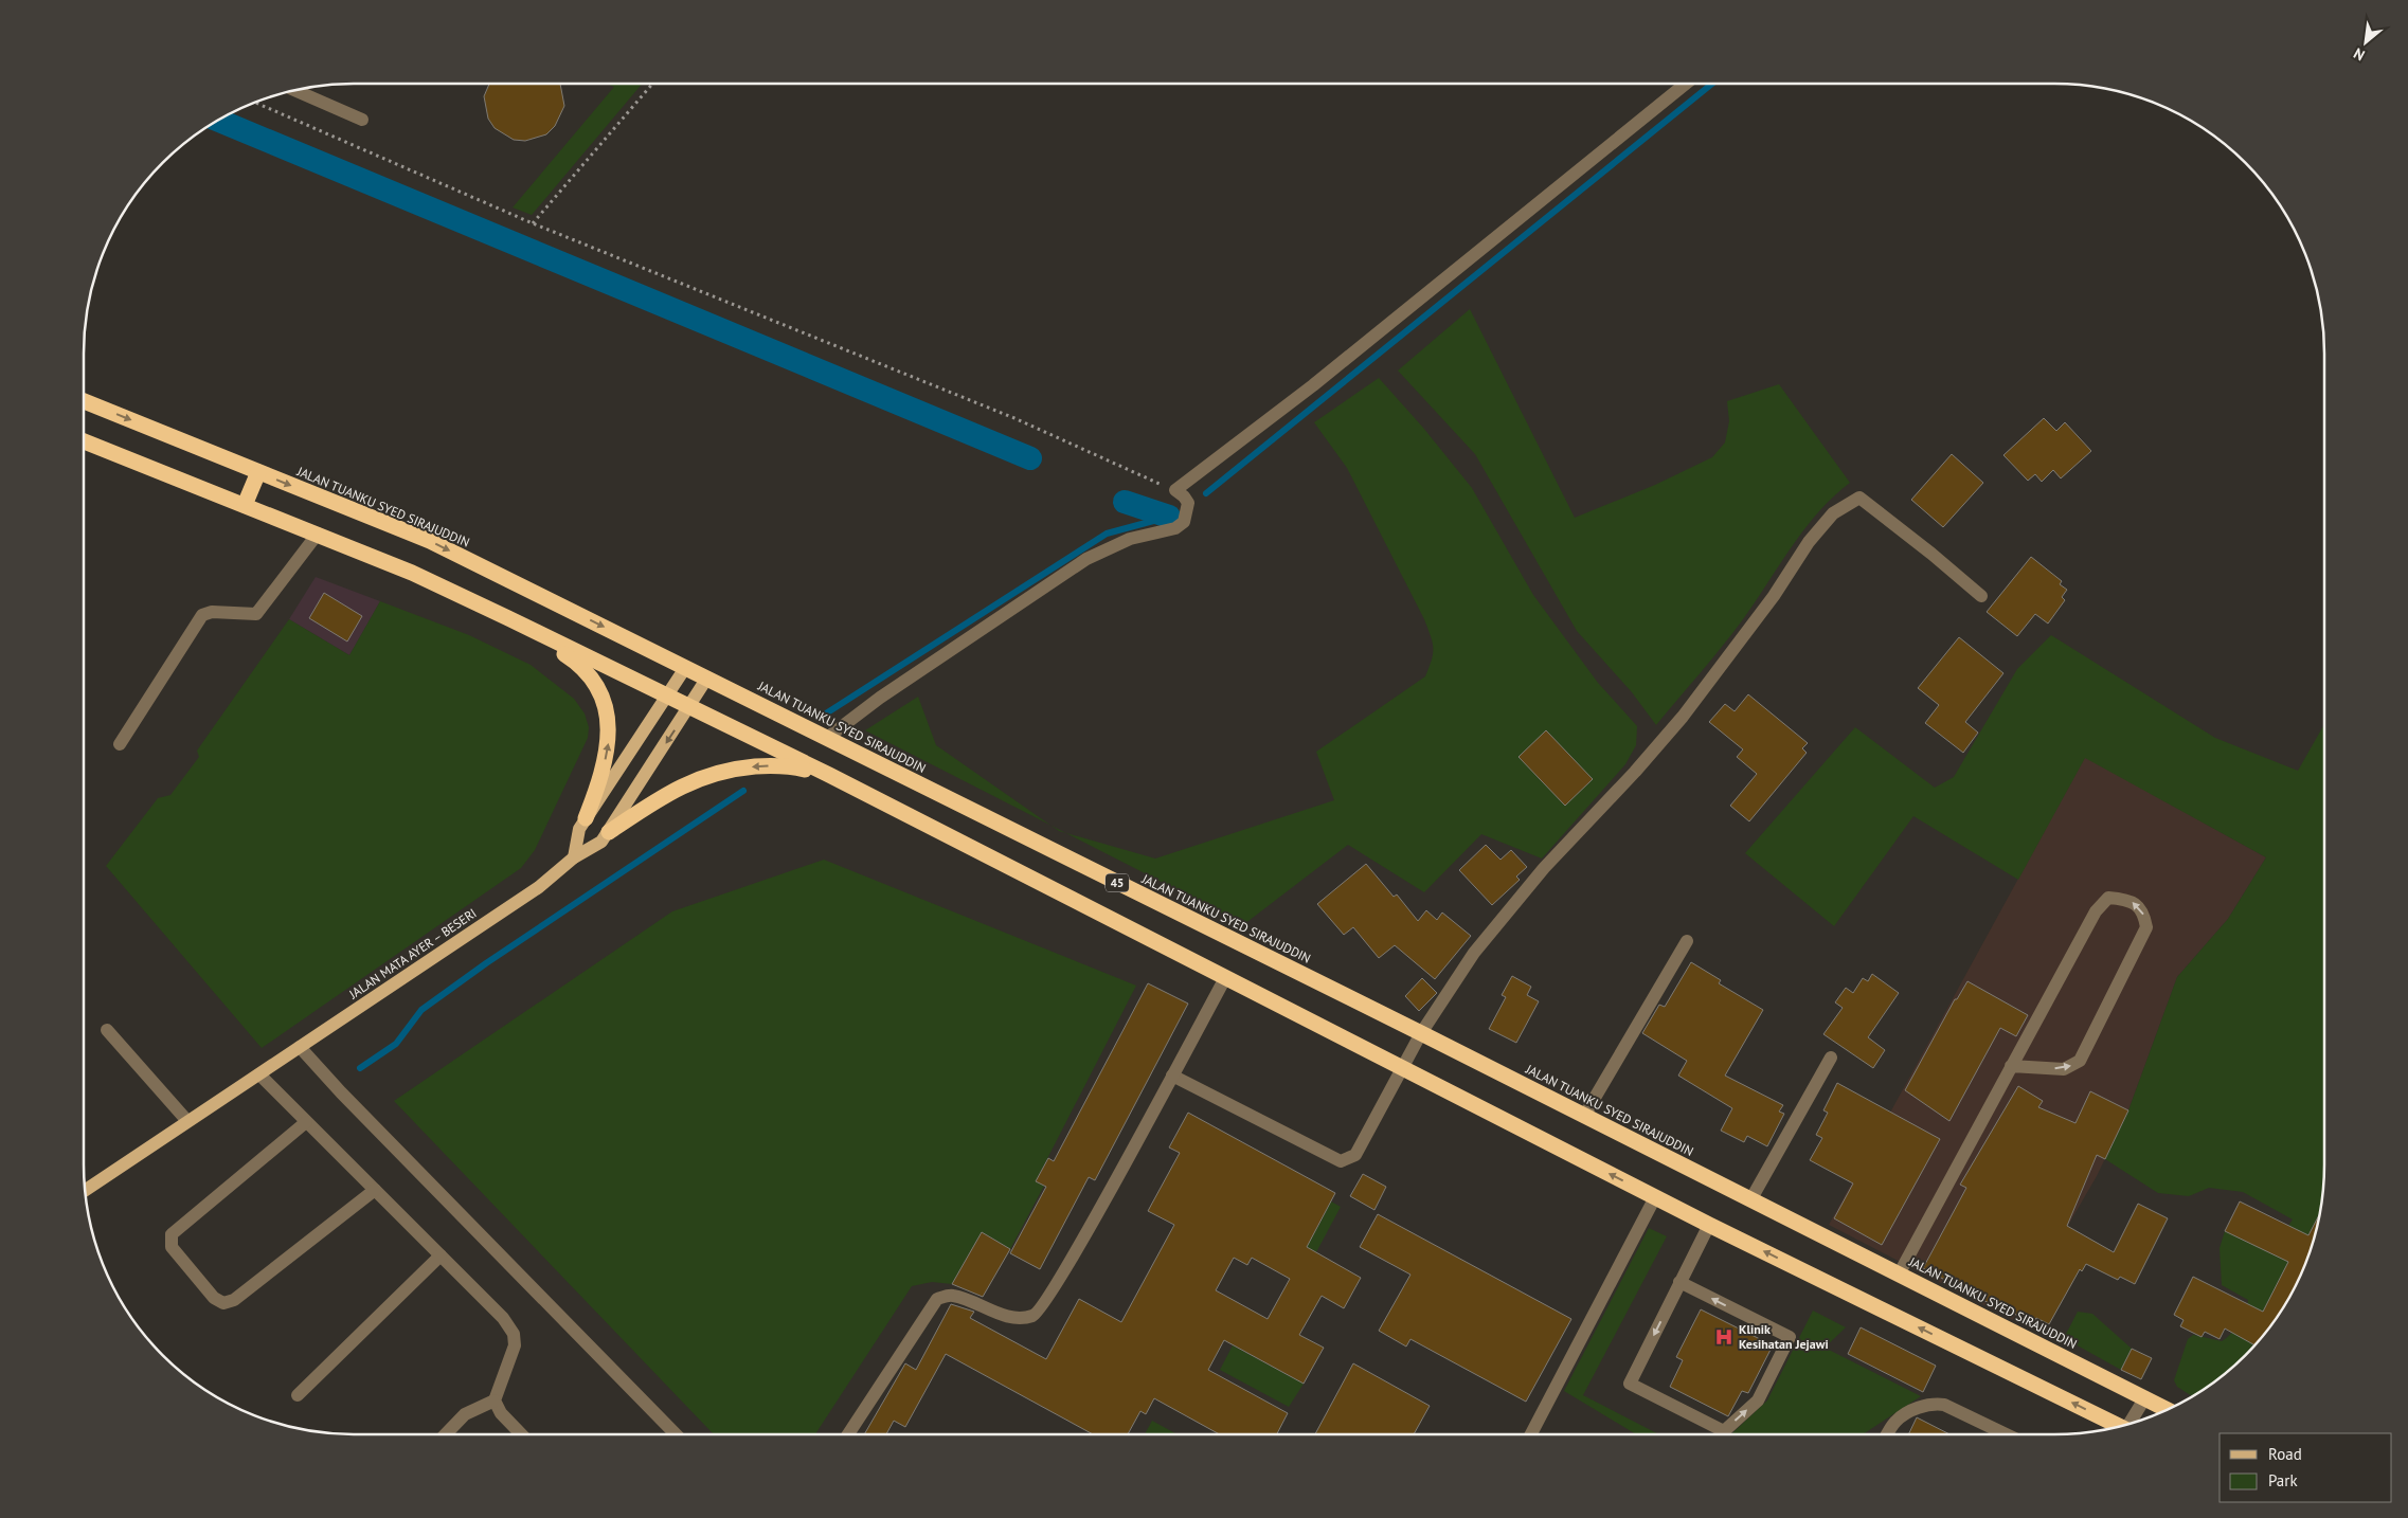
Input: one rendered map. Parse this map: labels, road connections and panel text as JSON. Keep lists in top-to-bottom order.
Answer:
{
  "streets": {
    "highway": ["JALAN TUANKU SYED SIRAJUDDIN", "45"],
    "main road": ["JALAN MATA AYER – BESERI"]
  },
  "crossings": [
    ["JALAN TUANKU SYED SIRAJUDDIN", "JALAN MATA AYER – BESERI"]
  ],
  "places": {
    "hospital": ["Klinik Kesihatan Jejawi"]
  },
  "legend": ["Road", "Park"],
  "north": "bottom left"
}
